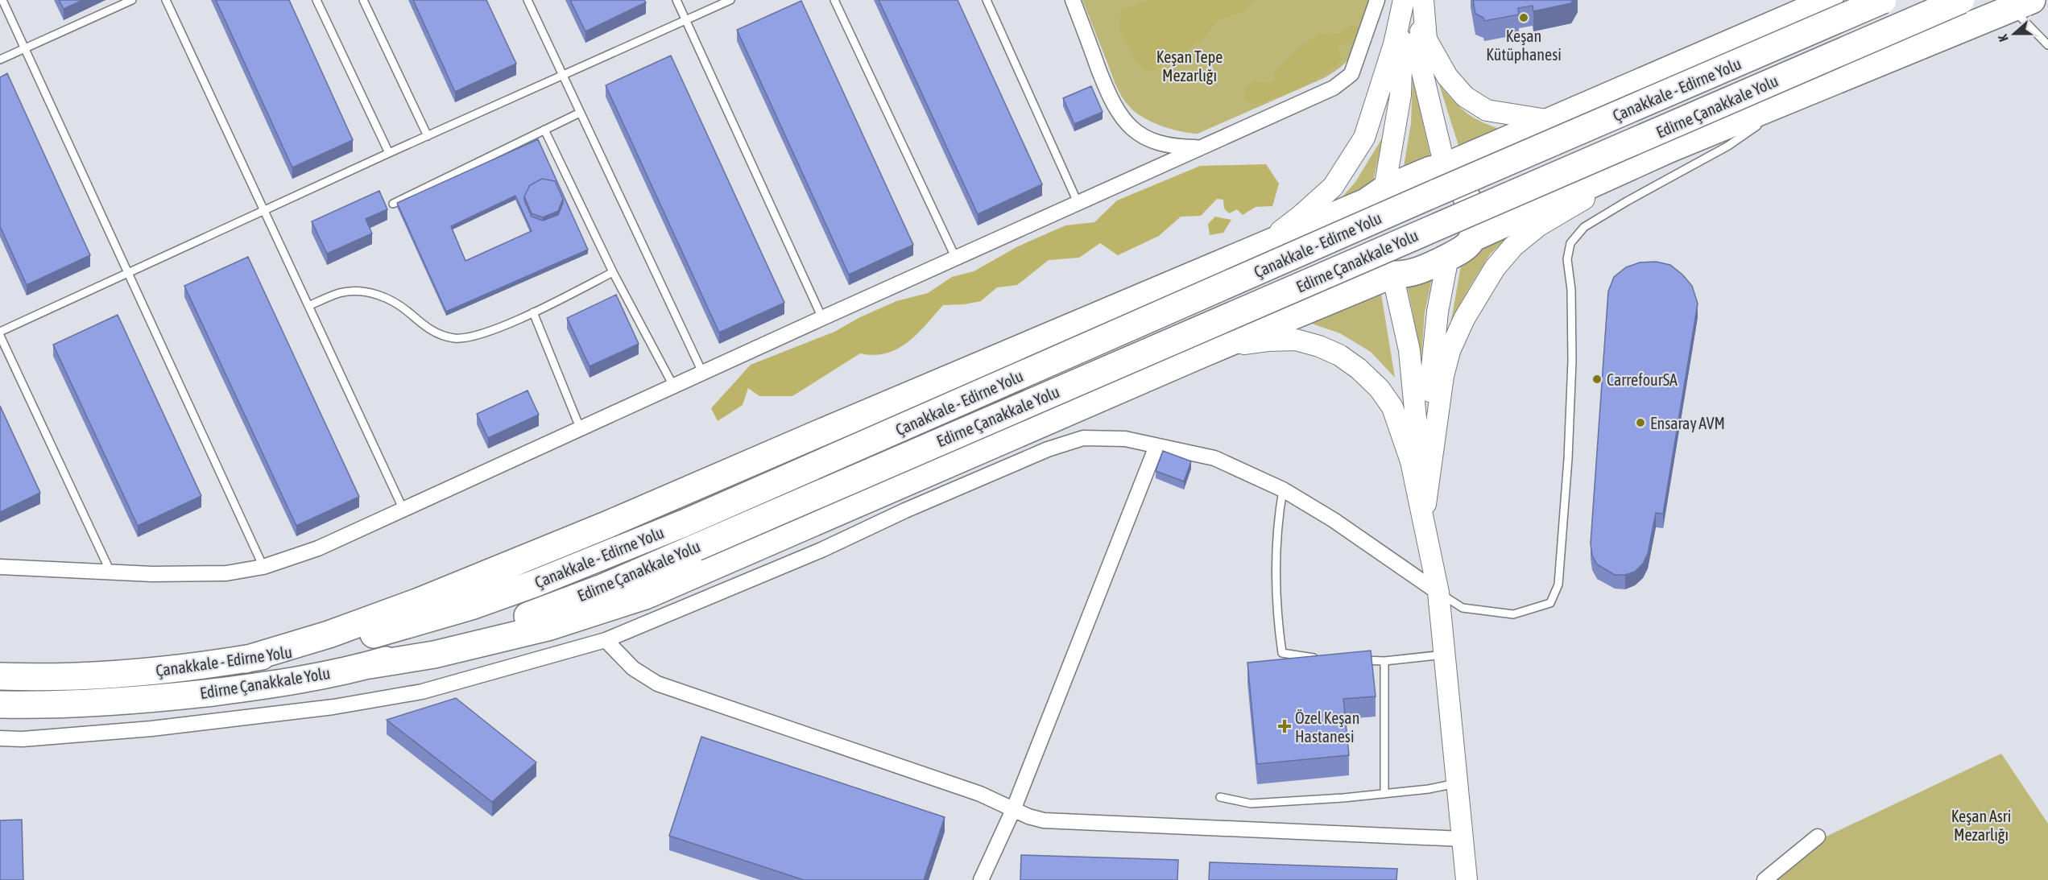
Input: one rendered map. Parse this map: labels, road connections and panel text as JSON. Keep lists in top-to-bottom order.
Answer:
{
  "streets": {
    "highway": ["Çanakkale - Edirne Yolu", "Edirne Çanakkale Yolu"]
  },
  "parks": ["Keşan Tepe Mezarlığı", "Keşan Asri Mezarlığı"],
  "places": {
    "other": ["Keşan Kütüphanesi", "CarrefourSA", "Ensaray AVM"],
    "health": ["Özel Keşan Hastanesi"]
  },
  "north": "left"
}
